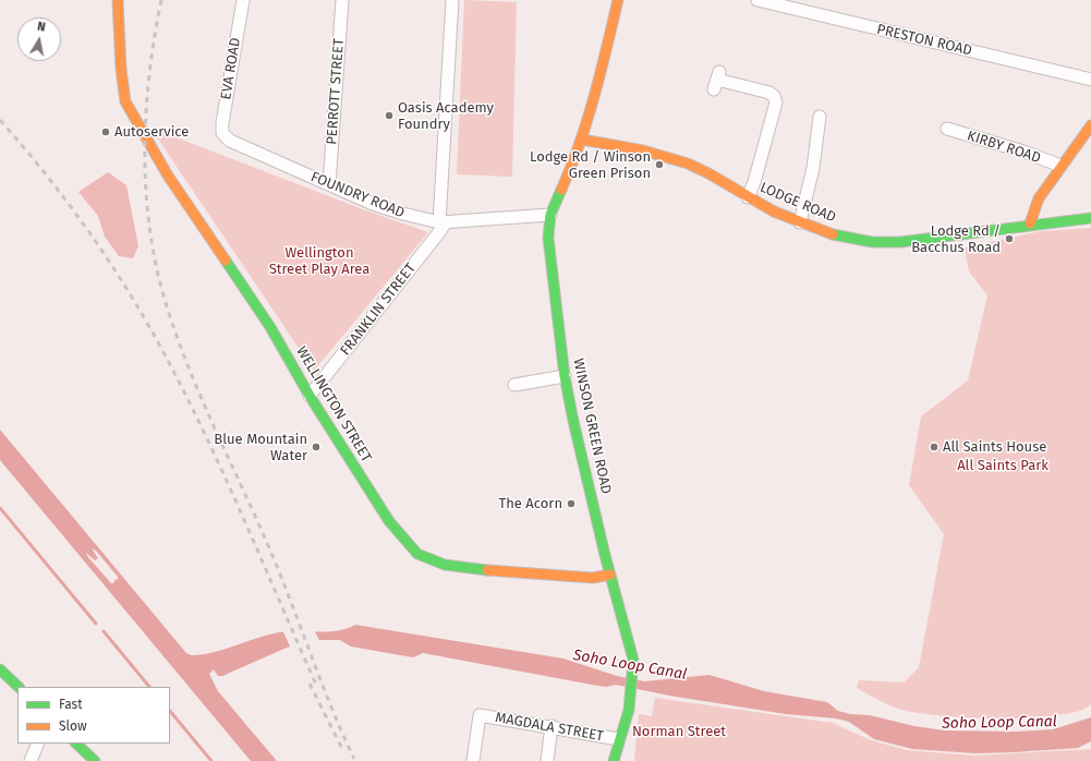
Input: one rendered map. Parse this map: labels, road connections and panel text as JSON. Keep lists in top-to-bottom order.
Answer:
{
  "streets": {
    "street": [
      "PRESTON ROAD",
      "EVA ROAD",
      "PERROTT STREET",
      "KIRBY ROAD",
      "FOUNDRY ROAD",
      "LODGE ROAD",
      "FRANKLIN STREET",
      "WELLINGTON STREET",
      "WINSON GREEN ROAD",
      "MAGDALA STREET"
    ]
  },
  "crossings": [
    ["EVA ROAD", "FOUNDRY ROAD"],
    ["PERROTT STREET", "FOUNDRY ROAD"],
    ["FOUNDRY ROAD", "FRANKLIN STREET"],
    ["FOUNDRY ROAD", "WINSON GREEN ROAD"],
    ["LODGE ROAD", "WINSON GREEN ROAD"],
    ["FRANKLIN STREET", "WELLINGTON STREET"],
    ["WELLINGTON STREET", "WINSON GREEN ROAD"],
    ["WINSON GREEN ROAD", "MAGDALA STREET"]
  ],
  "water": ["Soho Loop Canal"],
  "parks": ["Wellington Street Play Area", "All Saints Park", "Norman Street"],
  "places": [
    "Oasis Academy Foundry",
    "Autoservice",
    "Lodge Rd / Winson Green Prison",
    "Lodge Rd / Bacchus Road",
    "Blue Mountain Water",
    "All Saints House",
    "The Acorn"
  ],
  "legend": ["Fast", "Slow"],
  "north": "top"
}
